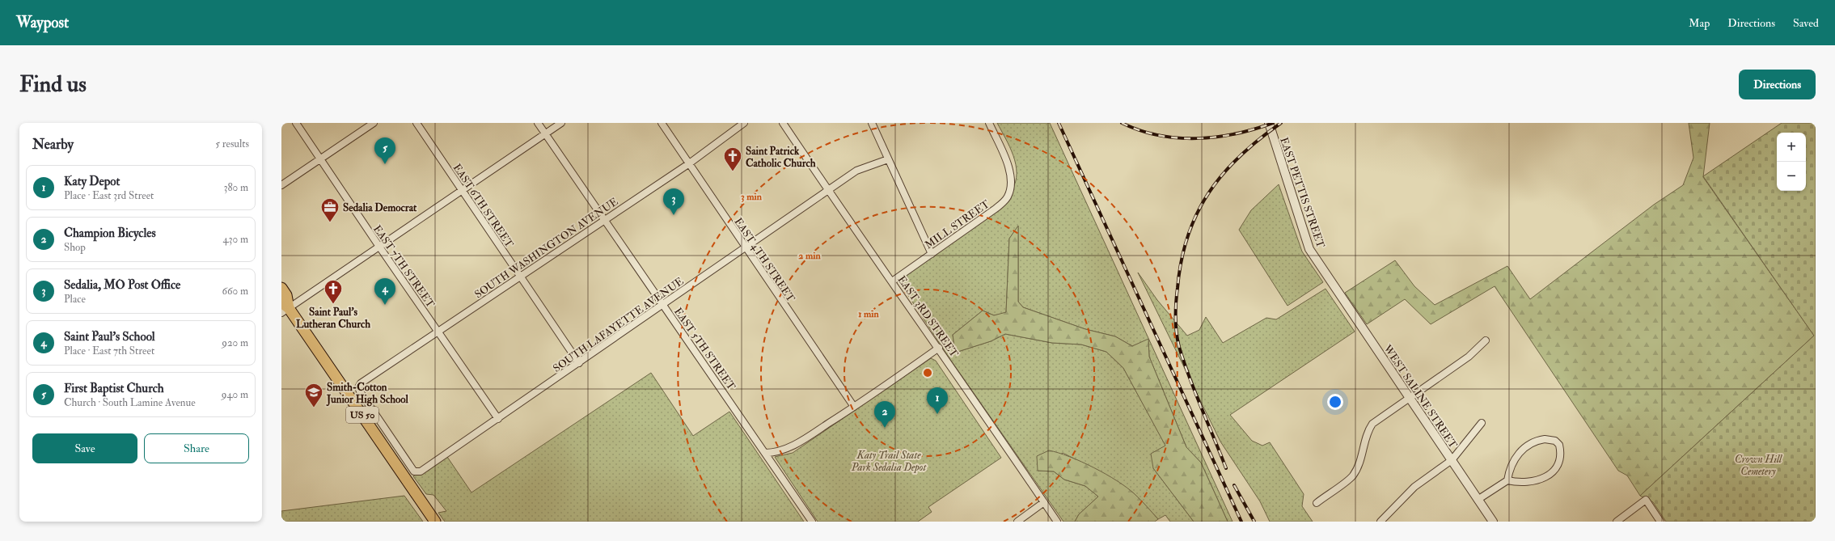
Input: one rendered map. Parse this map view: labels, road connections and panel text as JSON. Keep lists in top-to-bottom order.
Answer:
{
  "streets": {
    "highway": ["US 50"],
    "street": [
      "EAST PETTIS STREET",
      "EAST 6TH STREET",
      "MILL STREET",
      "SOUTH WASHINGTON AVENUE",
      "EAST 4TH STREET",
      "EAST 7TH STREET",
      "EAST 3RD STREET",
      "SOUTH LAFAYETTE AVENUE",
      "EAST 5TH STREET",
      "WEST SALINE STREET"
    ]
  },
  "crossings": [
    ["EAST PETTIS STREET", "WEST SALINE STREET"],
    ["EAST 6TH STREET", "SOUTH WASHINGTON AVENUE"],
    ["EAST 6TH STREET", "SOUTH LAFAYETTE AVENUE"],
    ["MILL STREET", "EAST 3RD STREET"],
    ["SOUTH WASHINGTON AVENUE", "EAST 4TH STREET"],
    ["SOUTH WASHINGTON AVENUE", "EAST 7TH STREET"],
    ["SOUTH WASHINGTON AVENUE", "SOUTH LAFAYETTE AVENUE"],
    ["SOUTH WASHINGTON AVENUE", "EAST 5TH STREET"],
    ["EAST 4TH STREET", "SOUTH LAFAYETTE AVENUE"],
    ["EAST 7TH STREET", "SOUTH LAFAYETTE AVENUE"],
    ["EAST 3RD STREET", "SOUTH LAFAYETTE AVENUE"],
    ["SOUTH LAFAYETTE AVENUE", "EAST 5TH STREET"]
  ],
  "parks": ["Katy Trail State Park Sedalia Depot", "Crown Hill Cemetery"],
  "places": {
    "church": ["Saint Patrick Catholic Church", "Saint Paul's Lutheran Church"],
    "office": ["Sedalia Democrat"],
    "school or university": ["Smith-Cotton Junior High School"]
  },
  "page": {
    "header": "Waypost",
    "nav": ["Map", "Directions", "Saved"],
    "buttons": [
      "Directions",
      ["Save", "Share"]
    ],
    "title": "Find us",
    "heading": ["Nearby", "5 results"],
    "map_buttons": ["+", "−"],
    "pins": [
      "5",
      "3",
      "4",
      "1",
      "2"
    ],
    "list": [
      {
        "mark": "1",
        "name": "Katy Depot",
        "note": "Place · East 3rd Street",
        "value": "380 m"
      },
      {
        "mark": "2",
        "name": "Champion Bicycles",
        "note": "Shop",
        "value": "430 m"
      },
      {
        "mark": "3",
        "name": "Sedalia, MO Post Office",
        "note": "Place",
        "value": "660 m"
      },
      {
        "mark": "4",
        "name": "Saint Paul's School",
        "note": "Place · East 7th Street",
        "value": "920 m"
      },
      {
        "mark": "5",
        "name": "First Baptist Church",
        "note": "Church · South Lamine Avenue",
        "value": "940 m"
      }
    ]
  },
  "rings": ["3 min", "2 min", "1 min"]
}
